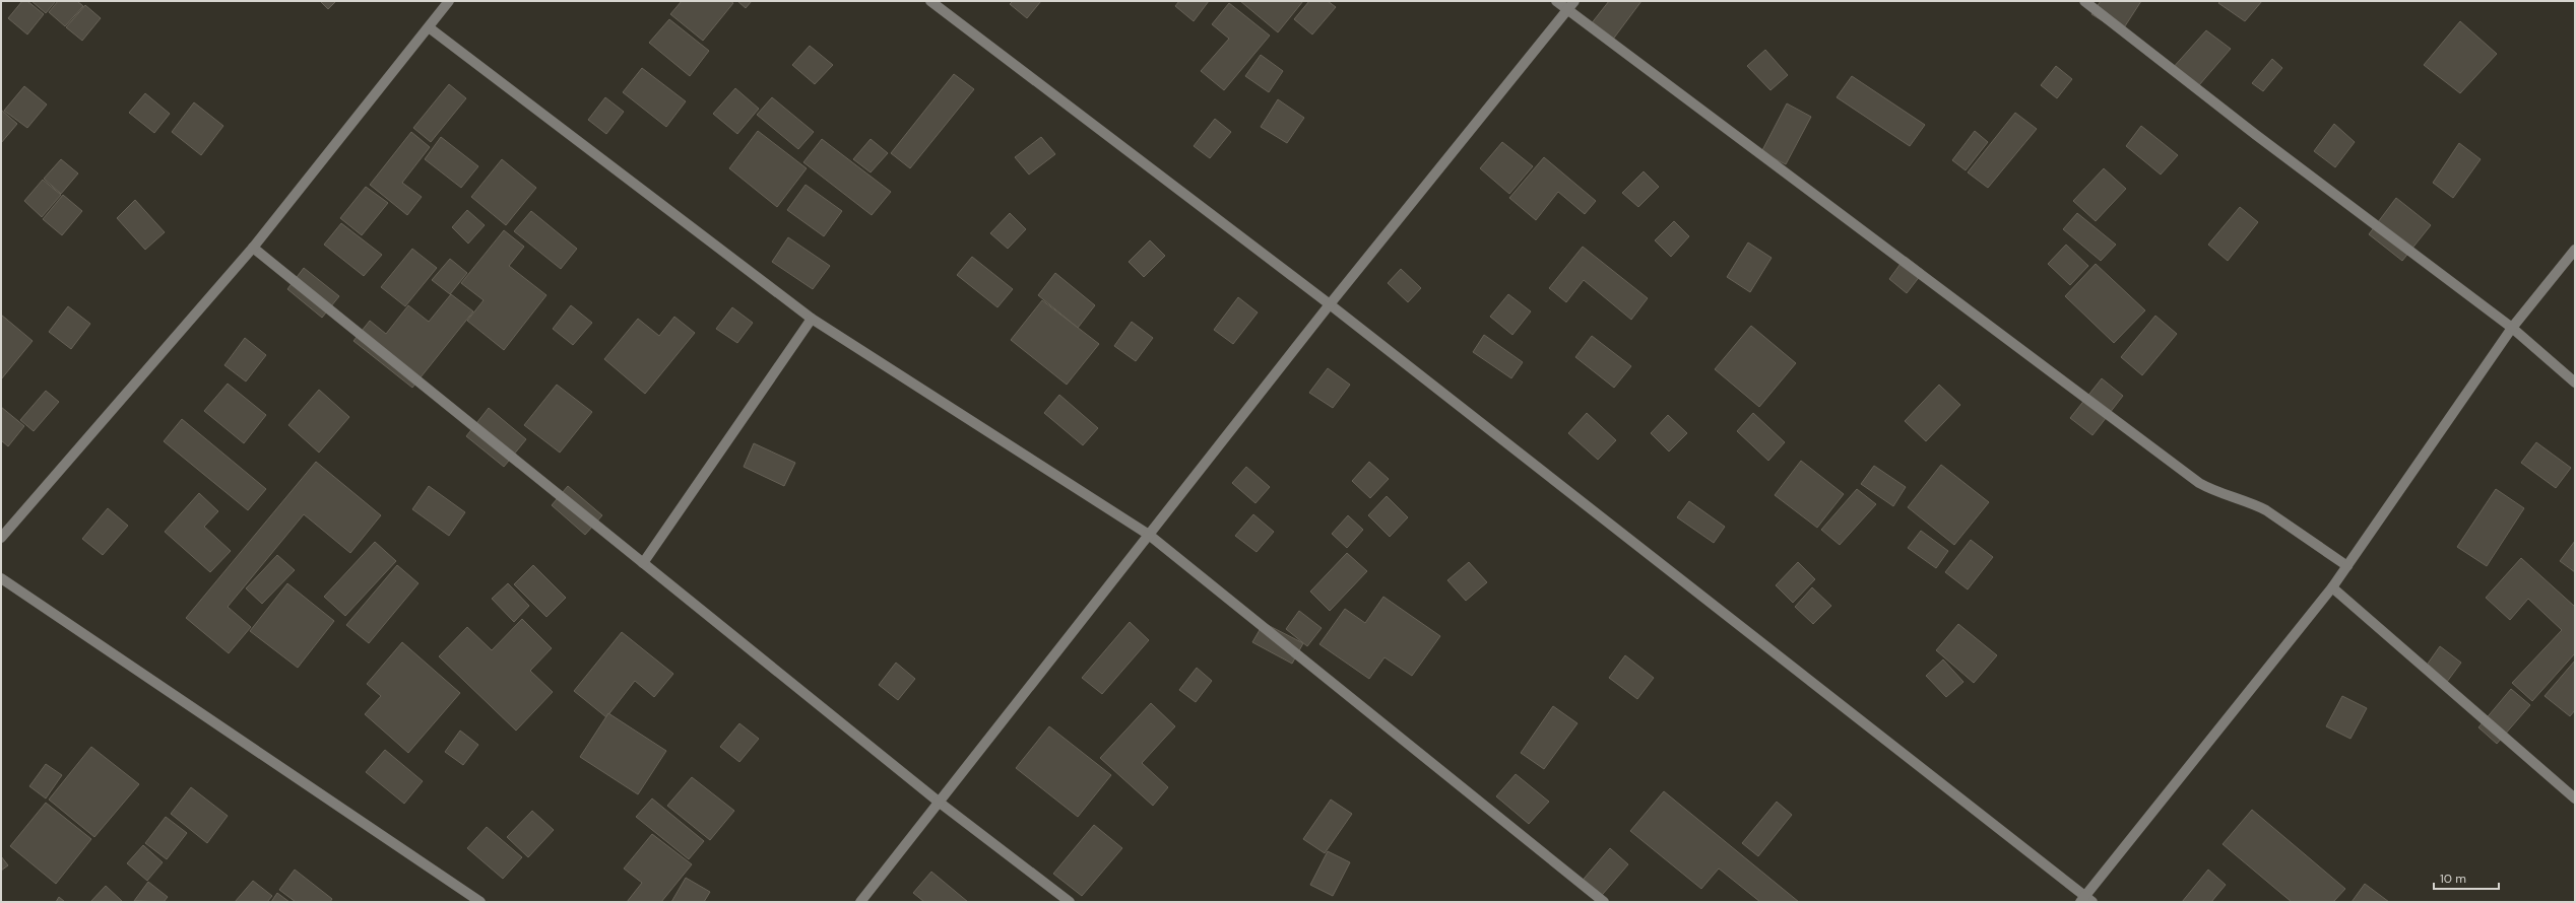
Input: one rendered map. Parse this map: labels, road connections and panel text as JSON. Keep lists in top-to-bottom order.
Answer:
{
  "scale_bar": "10 m"
}
